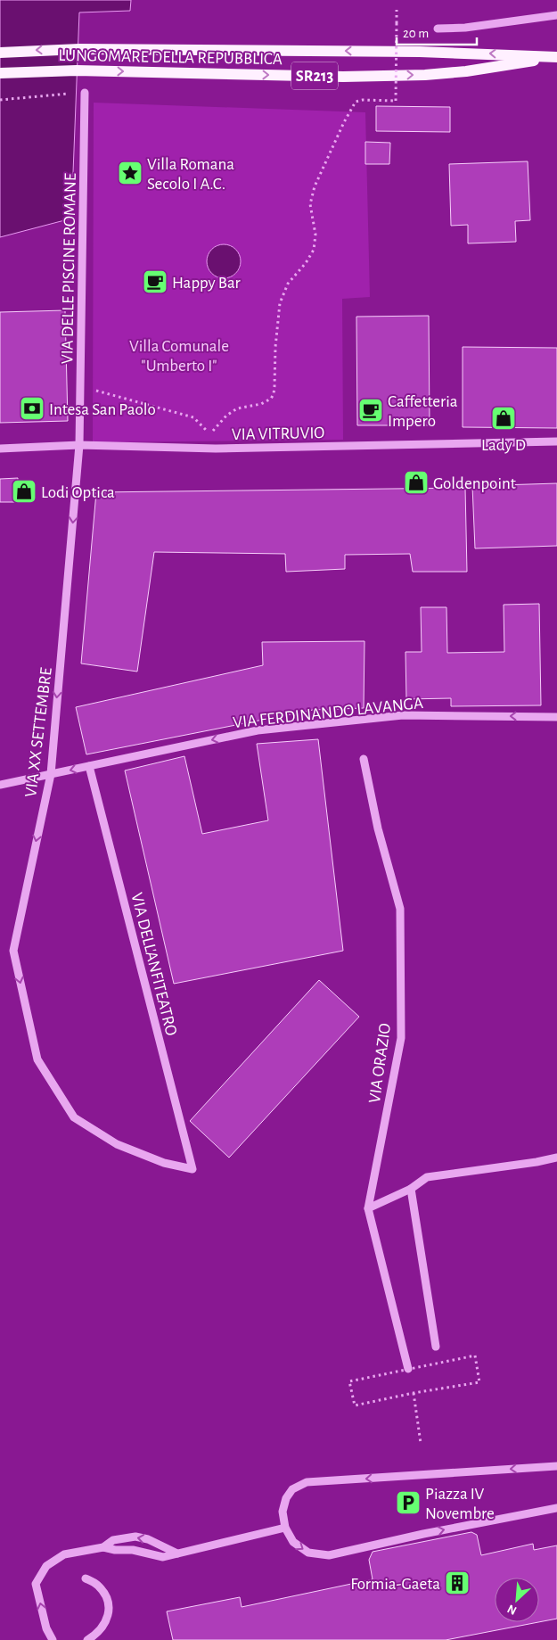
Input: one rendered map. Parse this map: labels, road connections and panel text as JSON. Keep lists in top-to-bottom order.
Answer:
{
  "streets": {
    "main road": ["LUNGOMARE DELLA REPUBBLICA", "SR213"],
    "street": [
      "VIA DELLE PISCINE ROMANE",
      "VIA VITRUVIO",
      "VIA FERDINANDO LAVANGA",
      "VIA XX SETTEMBRE",
      "VIA DELL'ANFITEATRO",
      "VIA ORAZIO"
    ]
  },
  "crossings": [
    ["VIA DELLE PISCINE ROMANE", "VIA VITRUVIO"],
    ["VIA DELLE PISCINE ROMANE", "VIA XX SETTEMBRE"],
    ["VIA VITRUVIO", "VIA XX SETTEMBRE"],
    ["VIA FERDINANDO LAVANGA", "VIA XX SETTEMBRE"],
    ["VIA FERDINANDO LAVANGA", "VIA DELL'ANFITEATRO"],
    ["VIA XX SETTEMBRE", "VIA DELL'ANFITEATRO"]
  ],
  "one_way": ["VIA FERDINANDO LAVANGA", "VIA XX SETTEMBRE"],
  "parks": ["Villa Comunale \"Umberto I\""],
  "places": {
    "place": ["Villa Romana Secolo I A.C."],
    "cafe": ["Happy Bar", "Caffetteria Impero"],
    "bank": ["Intesa San Paolo"],
    "shop": ["Lady D", "Goldenpoint", "Lodi Optica"],
    "parking": ["Piazza IV Novembre"],
    "building": ["Formia-Gaeta"]
  },
  "scale_bar": "20 m",
  "north": "bottom left"
}
